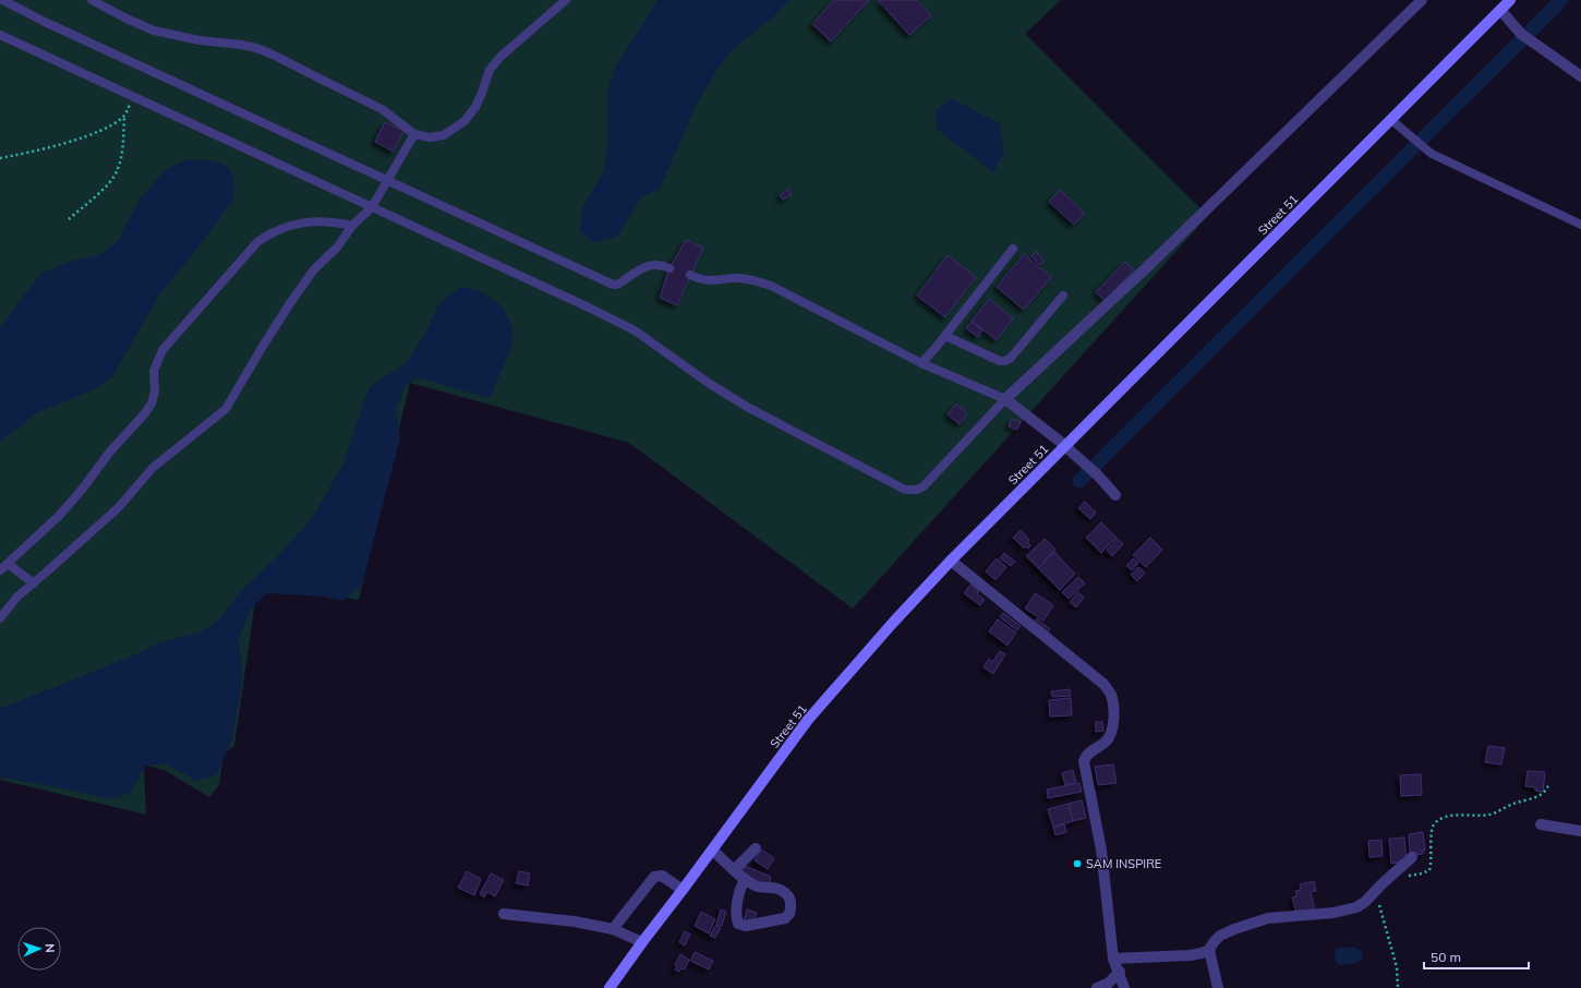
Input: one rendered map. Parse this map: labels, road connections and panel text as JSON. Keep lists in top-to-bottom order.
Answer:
{
  "streets": {
    "main road": ["Street 51"]
  },
  "places": ["SAM INSPIRE"],
  "scale_bar": "50 m",
  "north": "right"
}
